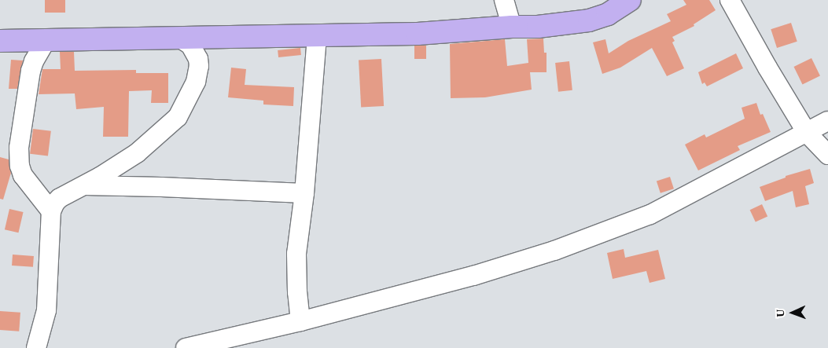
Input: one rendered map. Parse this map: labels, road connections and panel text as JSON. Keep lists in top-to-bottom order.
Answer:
{
  "north": "left"
}
